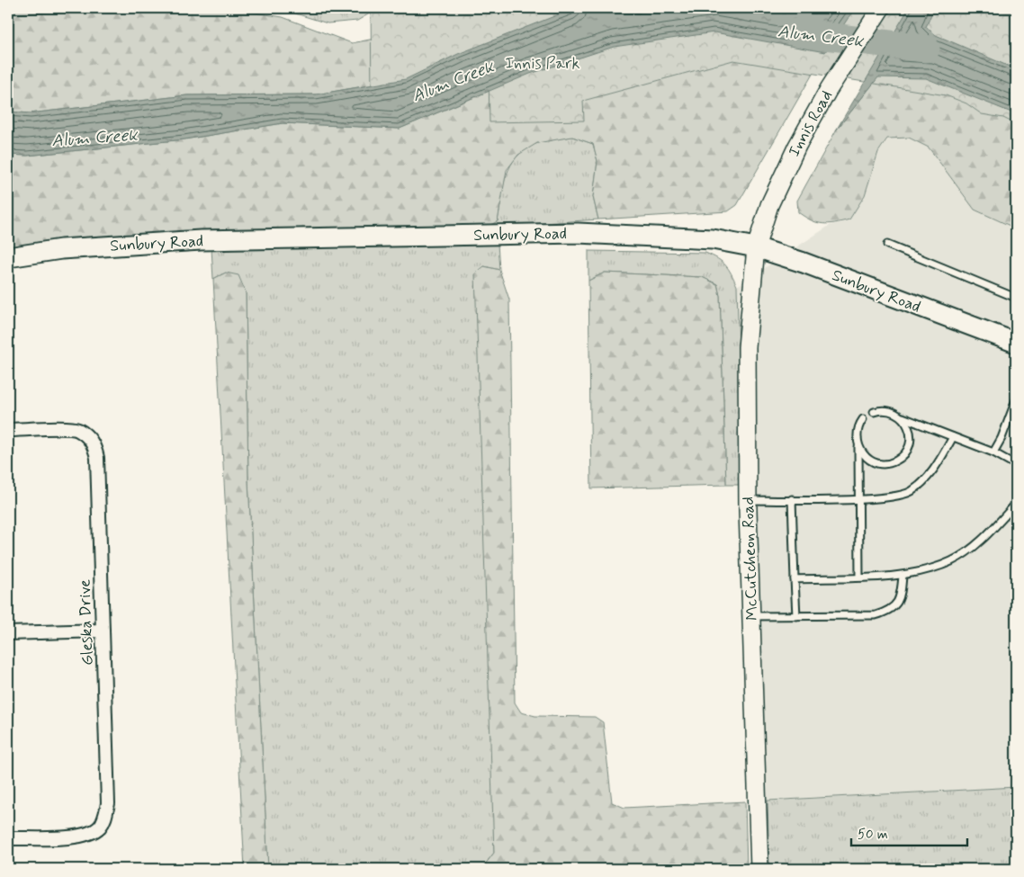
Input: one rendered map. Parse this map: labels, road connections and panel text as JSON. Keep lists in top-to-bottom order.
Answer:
{
  "streets": {
    "main road": ["Innis Road", "Sunbury Road", "McCutcheon Road"],
    "street": ["Gleska Drive"]
  },
  "crossings": [
    ["Innis Road", "Sunbury Road"],
    ["Innis Road", "McCutcheon Road"],
    ["Sunbury Road", "McCutcheon Road"]
  ],
  "water": ["Alum Creek"],
  "parks": ["Innis Park"],
  "scale_bar": "50 m"
}
